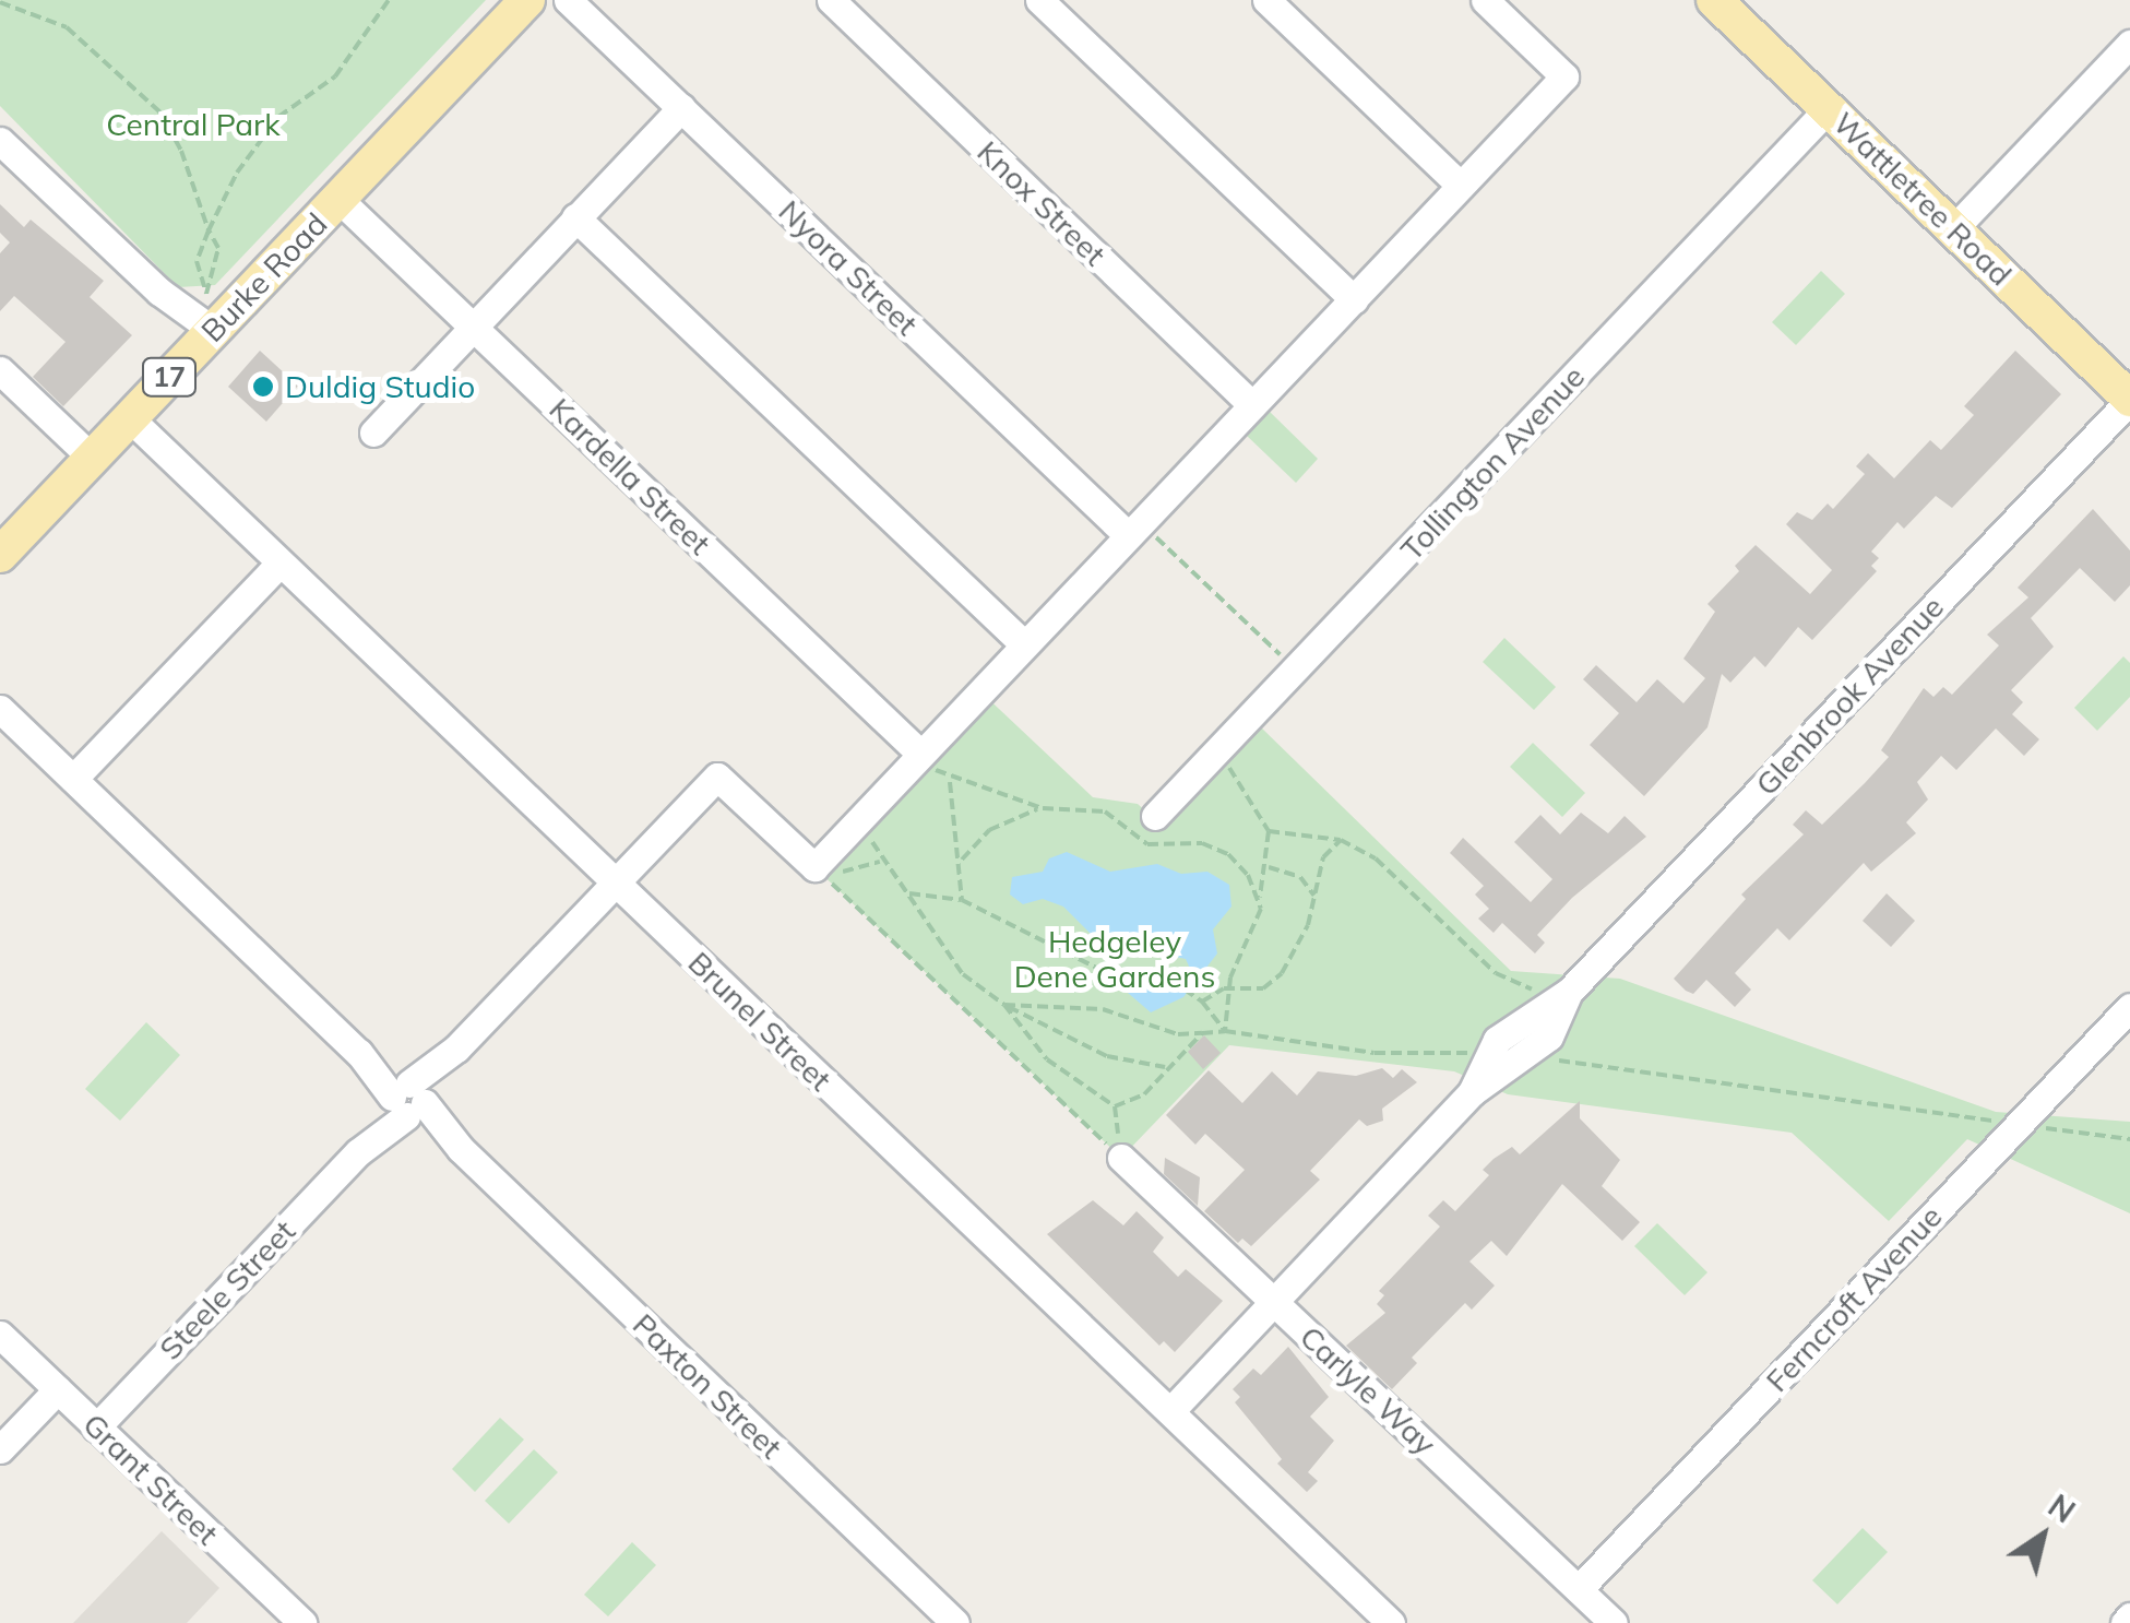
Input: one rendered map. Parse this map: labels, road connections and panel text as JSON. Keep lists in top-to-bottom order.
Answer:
{
  "streets": {
    "main road": ["Wattletree Road", "Burke Road", "17"],
    "street": [
      "Knox Street",
      "Nyora Street",
      "Tollington Avenue",
      "Kardella Street",
      "Glenbrook Avenue",
      "Brunel Street",
      "Steele Street",
      "Ferncroft Avenue",
      "Paxton Street",
      "Carlyle Way",
      "Grant Street"
    ]
  },
  "crossings": [
    ["Wattletree Road", "Tollington Avenue"],
    ["Wattletree Road", "Glenbrook Avenue"],
    ["Burke Road", "Kardella Street"],
    ["Burke Road", "Brunel Street"],
    ["Glenbrook Avenue", "Brunel Street"],
    ["Glenbrook Avenue", "Carlyle Way"],
    ["Brunel Street", "Steele Street"],
    ["Steele Street", "Paxton Street"],
    ["Steele Street", "Grant Street"],
    ["Ferncroft Avenue", "Carlyle Way"]
  ],
  "parks": ["Central Park", "Hedgeley Dene Gardens"],
  "places": ["Duldig Studio"],
  "north": "top right"
}
